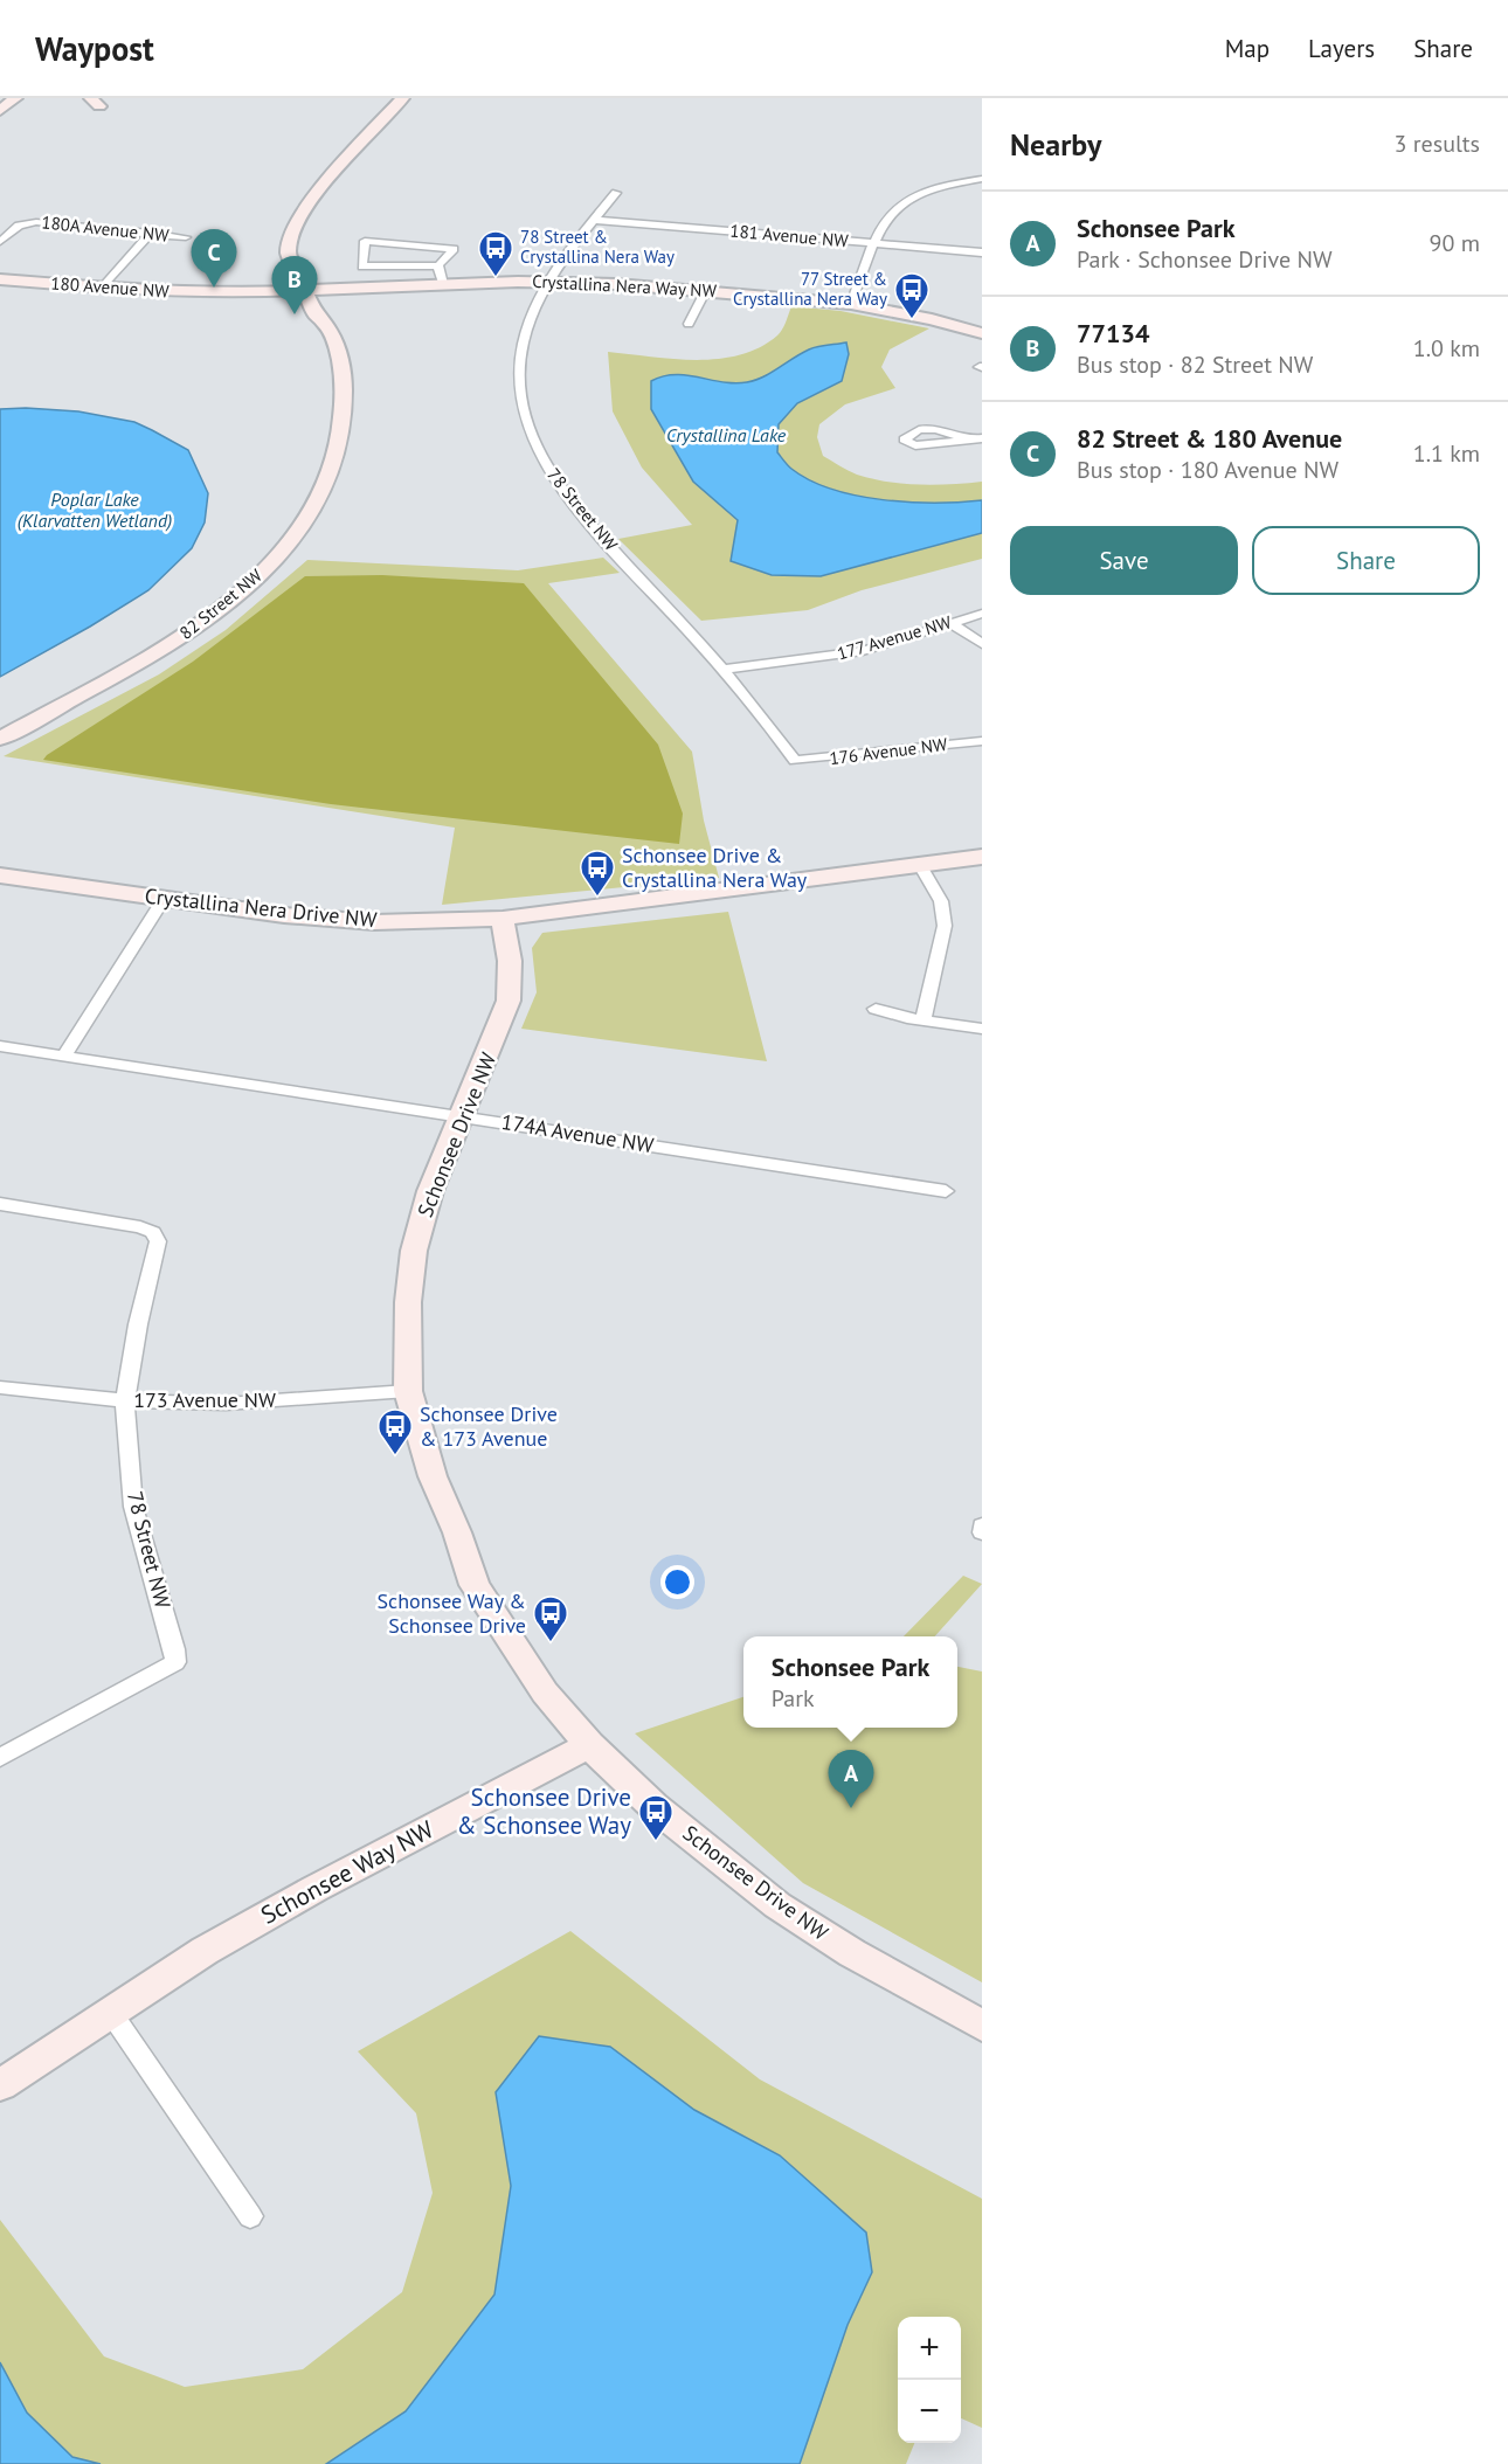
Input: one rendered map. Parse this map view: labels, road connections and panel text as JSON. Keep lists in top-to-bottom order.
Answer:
{
  "streets": {
    "street": [
      "180A Avenue NW",
      "181 Avenue NW",
      "Crystallina Nera Way NW",
      "180 Avenue NW",
      "78 Street NW",
      "82 Street NW",
      "177 Avenue NW",
      "176 Avenue NW",
      "Crystallina Nera Drive NW",
      "174A Avenue NW",
      "Schonsee Drive NW",
      "173 Avenue NW",
      "Schonsee Way NW"
    ]
  },
  "crossings": [
    ["181 Avenue NW", "78 Street NW"],
    ["Crystallina Nera Way NW", "180 Avenue NW"],
    ["Crystallina Nera Way NW", "78 Street NW"],
    ["Crystallina Nera Way NW", "82 Street NW"],
    ["180 Avenue NW", "82 Street NW"],
    ["78 Street NW", "177 Avenue NW"],
    ["78 Street NW", "176 Avenue NW"],
    ["78 Street NW", "173 Avenue NW"],
    ["Crystallina Nera Drive NW", "Schonsee Drive NW"],
    ["174A Avenue NW", "Schonsee Drive NW"],
    ["Schonsee Drive NW", "173 Avenue NW"],
    ["Schonsee Drive NW", "Schonsee Way NW"]
  ],
  "water": ["Crystallina Lake", "Poplar Lake (Klarvatten Wetland)"],
  "places": {
    "bus stop": [
      "78 Street & Crystallina Nera Way",
      "77 Street & Crystallina Nera Way",
      "Schonsee Drive & Crystallina Nera Way",
      "Schonsee Drive & 173 Avenue",
      "Schonsee Way & Schonsee Drive",
      "Schonsee Drive & Schonsee Way"
    ]
  },
  "page": {
    "header": "Waypost",
    "nav": ["Map", "Layers", "Share"],
    "heading": ["Nearby", "3 results"],
    "list": [
      {
        "mark": "A",
        "name": "Schonsee Park",
        "note": "Park · Schonsee Drive NW",
        "value": "90 m"
      },
      {
        "mark": "B",
        "name": "77134",
        "note": "Bus stop · 82 Street NW",
        "value": "1.0 km"
      },
      {
        "mark": "C",
        "name": "82 Street & 180 Avenue",
        "note": "Bus stop · 180 Avenue NW",
        "value": "1.1 km"
      }
    ],
    "pins": ["C", "B", "A"],
    "buttons": ["Save", "Share"],
    "popup": ["Schonsee Park", "Park"],
    "map_buttons": ["+", "−"]
  }
}
